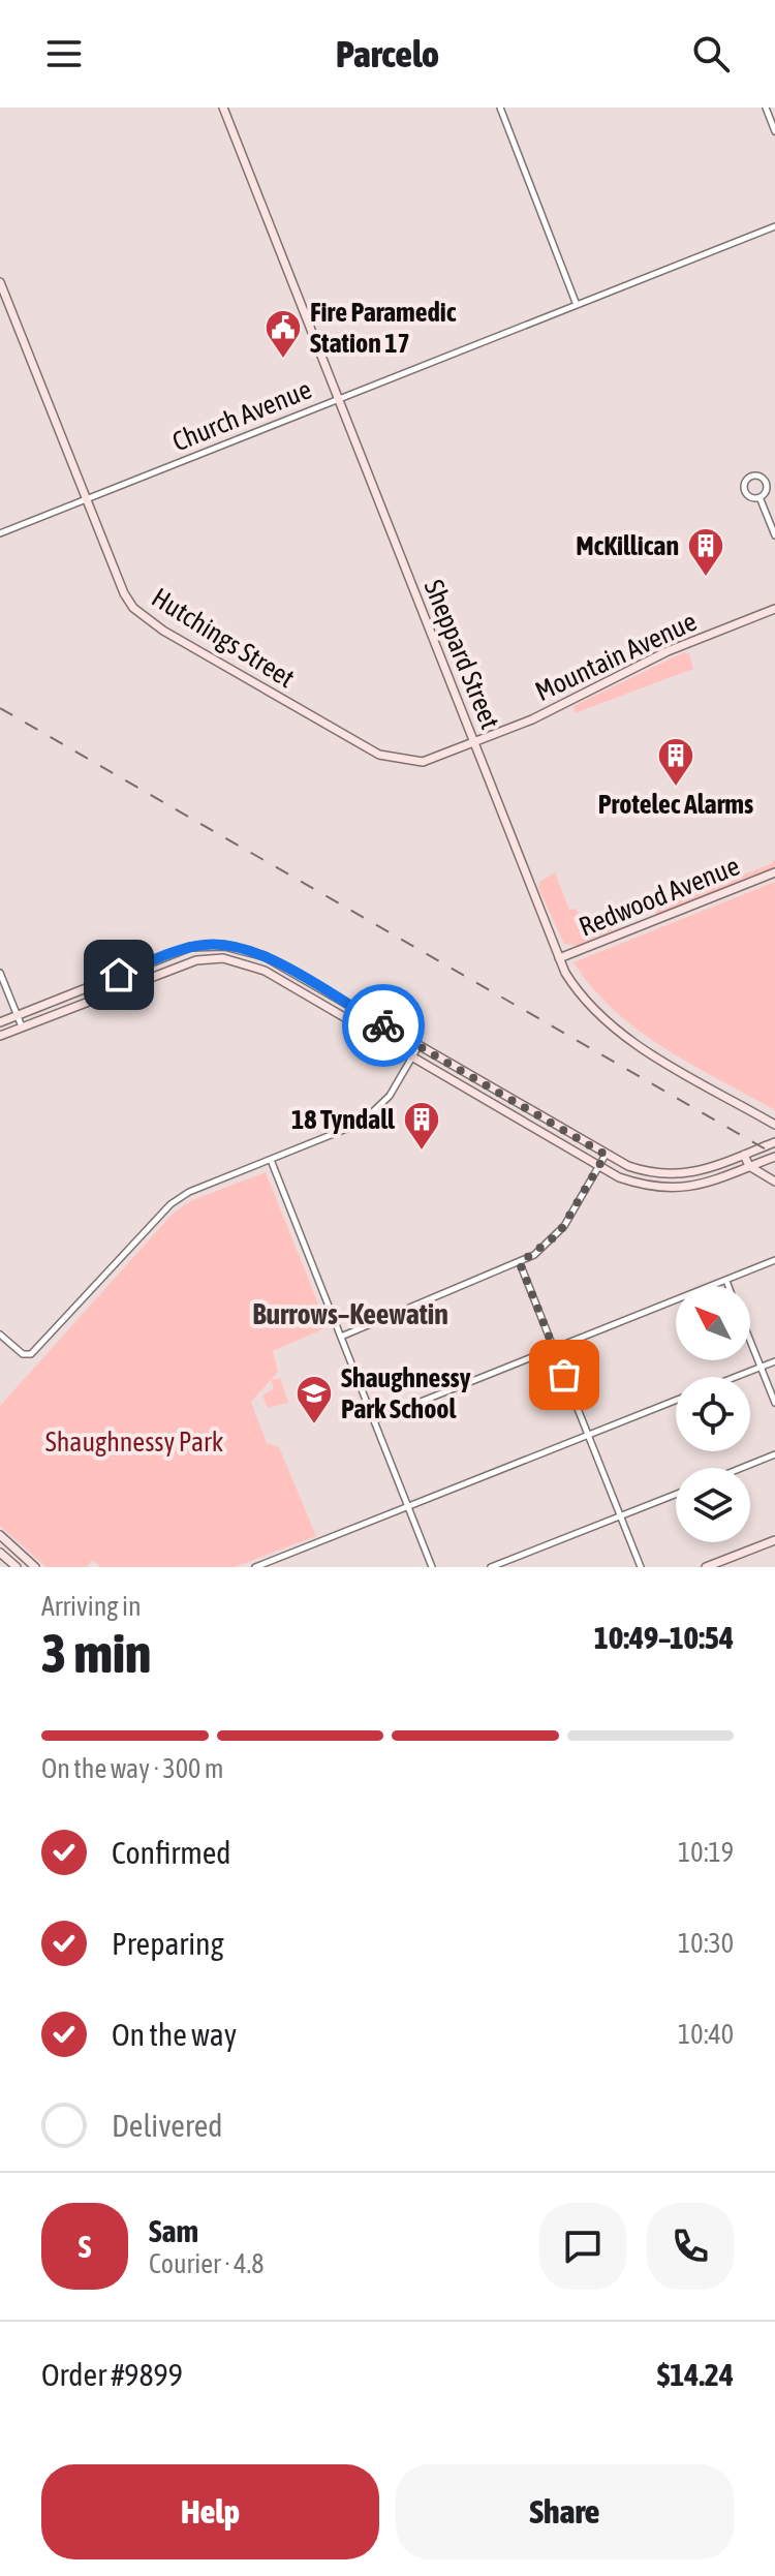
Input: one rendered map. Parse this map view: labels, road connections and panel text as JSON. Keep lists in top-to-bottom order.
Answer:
{
  "streets": {
    "street": [
      "Church Avenue",
      "Hutchings Street",
      "Sheppard Street",
      "Mountain Avenue",
      "Redwood Avenue"
    ]
  },
  "crossings": [
    ["Church Avenue", "Hutchings Street"],
    ["Church Avenue", "Sheppard Street"],
    ["Hutchings Street", "Sheppard Street"],
    ["Hutchings Street", "Mountain Avenue"],
    ["Sheppard Street", "Mountain Avenue"],
    ["Sheppard Street", "Redwood Avenue"]
  ],
  "districts": ["Burrows–Keewatin"],
  "parks": ["Shaughnessy Park"],
  "places": {
    "public building": ["Fire Paramedic Station 17"],
    "building": ["McKillican", "Protelec Alarms", "18 Tyndall"],
    "school or university": ["Shaughnessy Park School"]
  },
  "north": "top left",
  "page": {
    "header": "Parcelo",
    "heading": ["3 min", "Arriving in", "10:49–10:54"],
    "panel": [
      "Sam",
      "Courier · 4.8",
      "Order #9899",
      "$14.24"
    ],
    "bar": "On the way · 300 m",
    "list": [
      ["Confirmed", "10:19"],
      ["Preparing", "10:30"],
      ["On the way", "10:40"],
      "Delivered"
    ],
    "round": "S",
    "buttons": ["Help", "Share"]
  }
}
